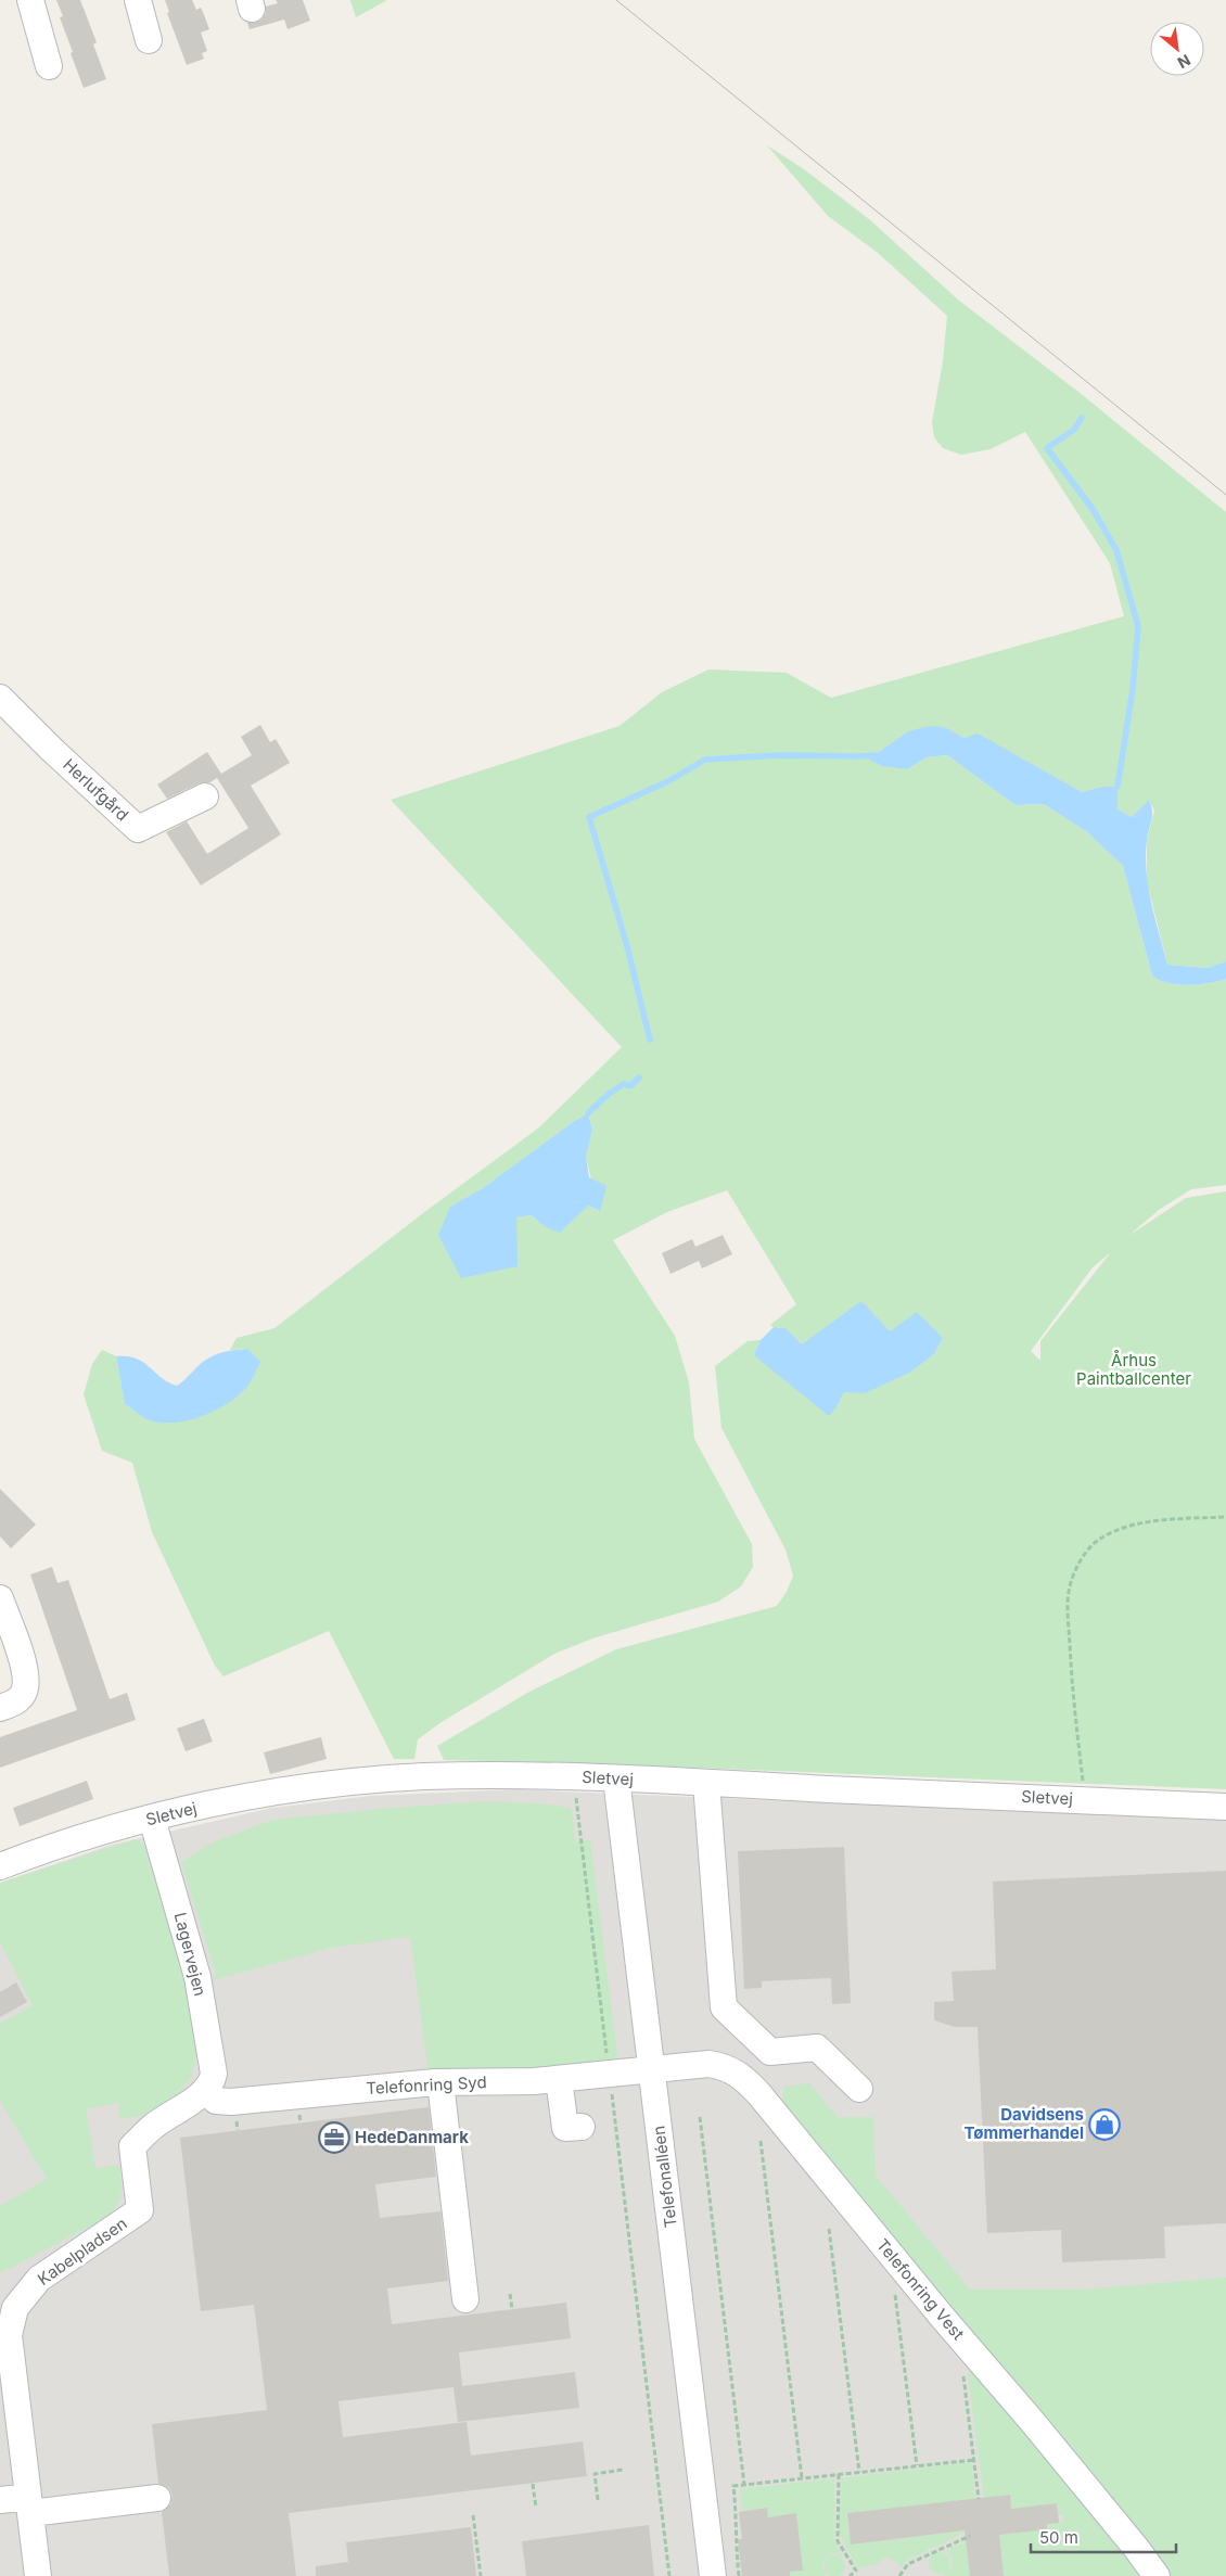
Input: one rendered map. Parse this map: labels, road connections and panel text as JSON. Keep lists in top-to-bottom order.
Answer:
{
  "streets": {
    "street": [
      "Herlufgård",
      "Sletvej",
      "Lagervejen",
      "Telefonring Syd",
      "Telefonalléen",
      "Kabelpladsen",
      "Telefonring Vest"
    ]
  },
  "crossings": [
    ["Sletvej", "Lagervejen"],
    ["Sletvej", "Telefonalléen"],
    ["Lagervejen", "Telefonring Syd"],
    ["Lagervejen", "Kabelpladsen"],
    ["Telefonring Syd", "Telefonalléen"],
    ["Telefonring Syd", "Kabelpladsen"],
    ["Telefonring Syd", "Telefonring Vest"],
    ["Telefonalléen", "Telefonring Vest"]
  ],
  "parks": ["Århus Paintballcenter"],
  "places": {
    "shop": ["Davidsens Tømmerhandel"],
    "office": ["HedeDanmark"]
  },
  "scale_bar": "50 m",
  "north": "bottom right"
}
